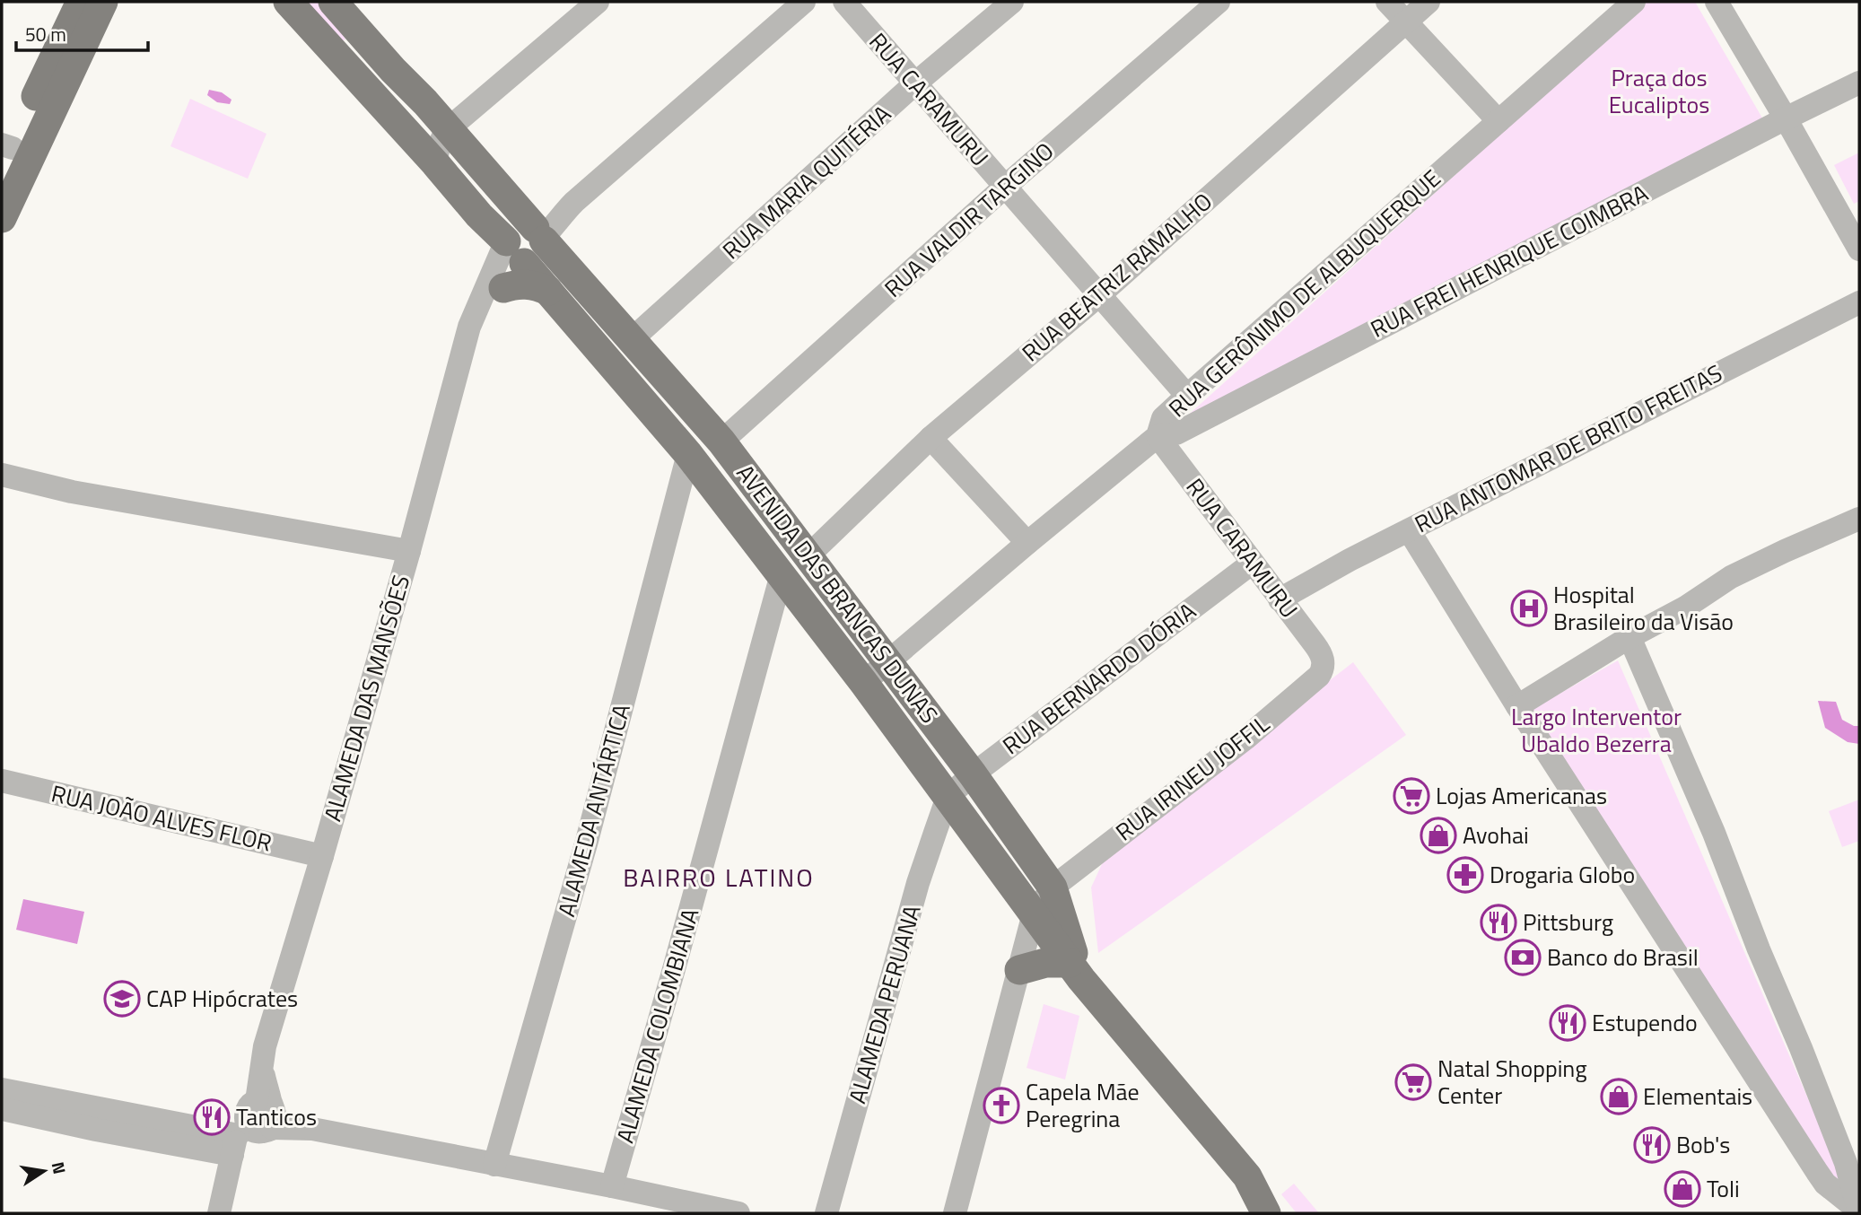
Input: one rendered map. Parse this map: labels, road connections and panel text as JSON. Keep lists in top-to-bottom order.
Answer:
{
  "streets": {
    "main road": ["AVENIDA DAS BRANCAS DUNAS"],
    "street": [
      "RUA CARAMURU",
      "RUA MARIA QUITÉRIA",
      "RUA VALDIR TARGINO",
      "RUA FREI HENRIQUE COIMBRA",
      "RUA BEATRIZ RAMALHO",
      "RUA GERÔNIMO DE ALBUQUERQUE",
      "RUA ANTOMAR DE BRITO FREITAS",
      "RUA BERNARDO DÓRIA",
      "ALAMEDA DAS MANSÕES",
      "RUA IRINEU JOFFIL",
      "ALAMEDA ANTÁRTICA",
      "RUA JOÃO ALVES FLOR",
      "ALAMEDA PERUANA",
      "ALAMEDA COLOMBIANA"
    ]
  },
  "crossings": [
    ["RUA CARAMURU", "RUA MARIA QUITÉRIA"],
    ["RUA CARAMURU", "RUA VALDIR TARGINO"],
    ["RUA CARAMURU", "RUA FREI HENRIQUE COIMBRA"],
    ["RUA CARAMURU", "RUA BEATRIZ RAMALHO"],
    ["RUA CARAMURU", "RUA GERÔNIMO DE ALBUQUERQUE"],
    ["RUA CARAMURU", "RUA ANTOMAR DE BRITO FREITAS"],
    ["RUA CARAMURU", "RUA BERNARDO DÓRIA"],
    ["RUA CARAMURU", "RUA IRINEU JOFFIL"],
    ["RUA MARIA QUITÉRIA", "AVENIDA DAS BRANCAS DUNAS"],
    ["RUA VALDIR TARGINO", "AVENIDA DAS BRANCAS DUNAS"],
    ["RUA FREI HENRIQUE COIMBRA", "RUA GERÔNIMO DE ALBUQUERQUE"],
    ["RUA BEATRIZ RAMALHO", "AVENIDA DAS BRANCAS DUNAS"],
    ["RUA GERÔNIMO DE ALBUQUERQUE", "AVENIDA DAS BRANCAS DUNAS"],
    ["AVENIDA DAS BRANCAS DUNAS", "RUA BERNARDO DÓRIA"],
    ["AVENIDA DAS BRANCAS DUNAS", "ALAMEDA DAS MANSÕES"],
    ["AVENIDA DAS BRANCAS DUNAS", "RUA IRINEU JOFFIL"],
    ["AVENIDA DAS BRANCAS DUNAS", "ALAMEDA ANTÁRTICA"],
    ["AVENIDA DAS BRANCAS DUNAS", "ALAMEDA PERUANA"],
    ["AVENIDA DAS BRANCAS DUNAS", "ALAMEDA COLOMBIANA"],
    ["RUA BERNARDO DÓRIA", "ALAMEDA PERUANA"],
    ["ALAMEDA DAS MANSÕES", "RUA JOÃO ALVES FLOR"]
  ],
  "districts": ["BAIRRO LATINO"],
  "parks": ["Praça dos Eucaliptos", "Largo Interventor Ubaldo Bezerra"],
  "places": {
    "hospital": ["Hospital Brasileiro da Visão"],
    "supermarket": ["Lojas Americanas", "Natal Shopping Center"],
    "shop": ["Avohai", "Elementais", "Toli"],
    "pharmacy": ["Drogaria Globo"],
    "restaurant": [
      "Pittsburg",
      "Estupendo",
      "Tanticos",
      "Bob's"
    ],
    "bank": ["Banco do Brasil"],
    "school or university": ["CAP Hipócrates"],
    "church": ["Capela Mãe Peregrina"]
  },
  "scale_bar": "50 m",
  "north": "right"
}
